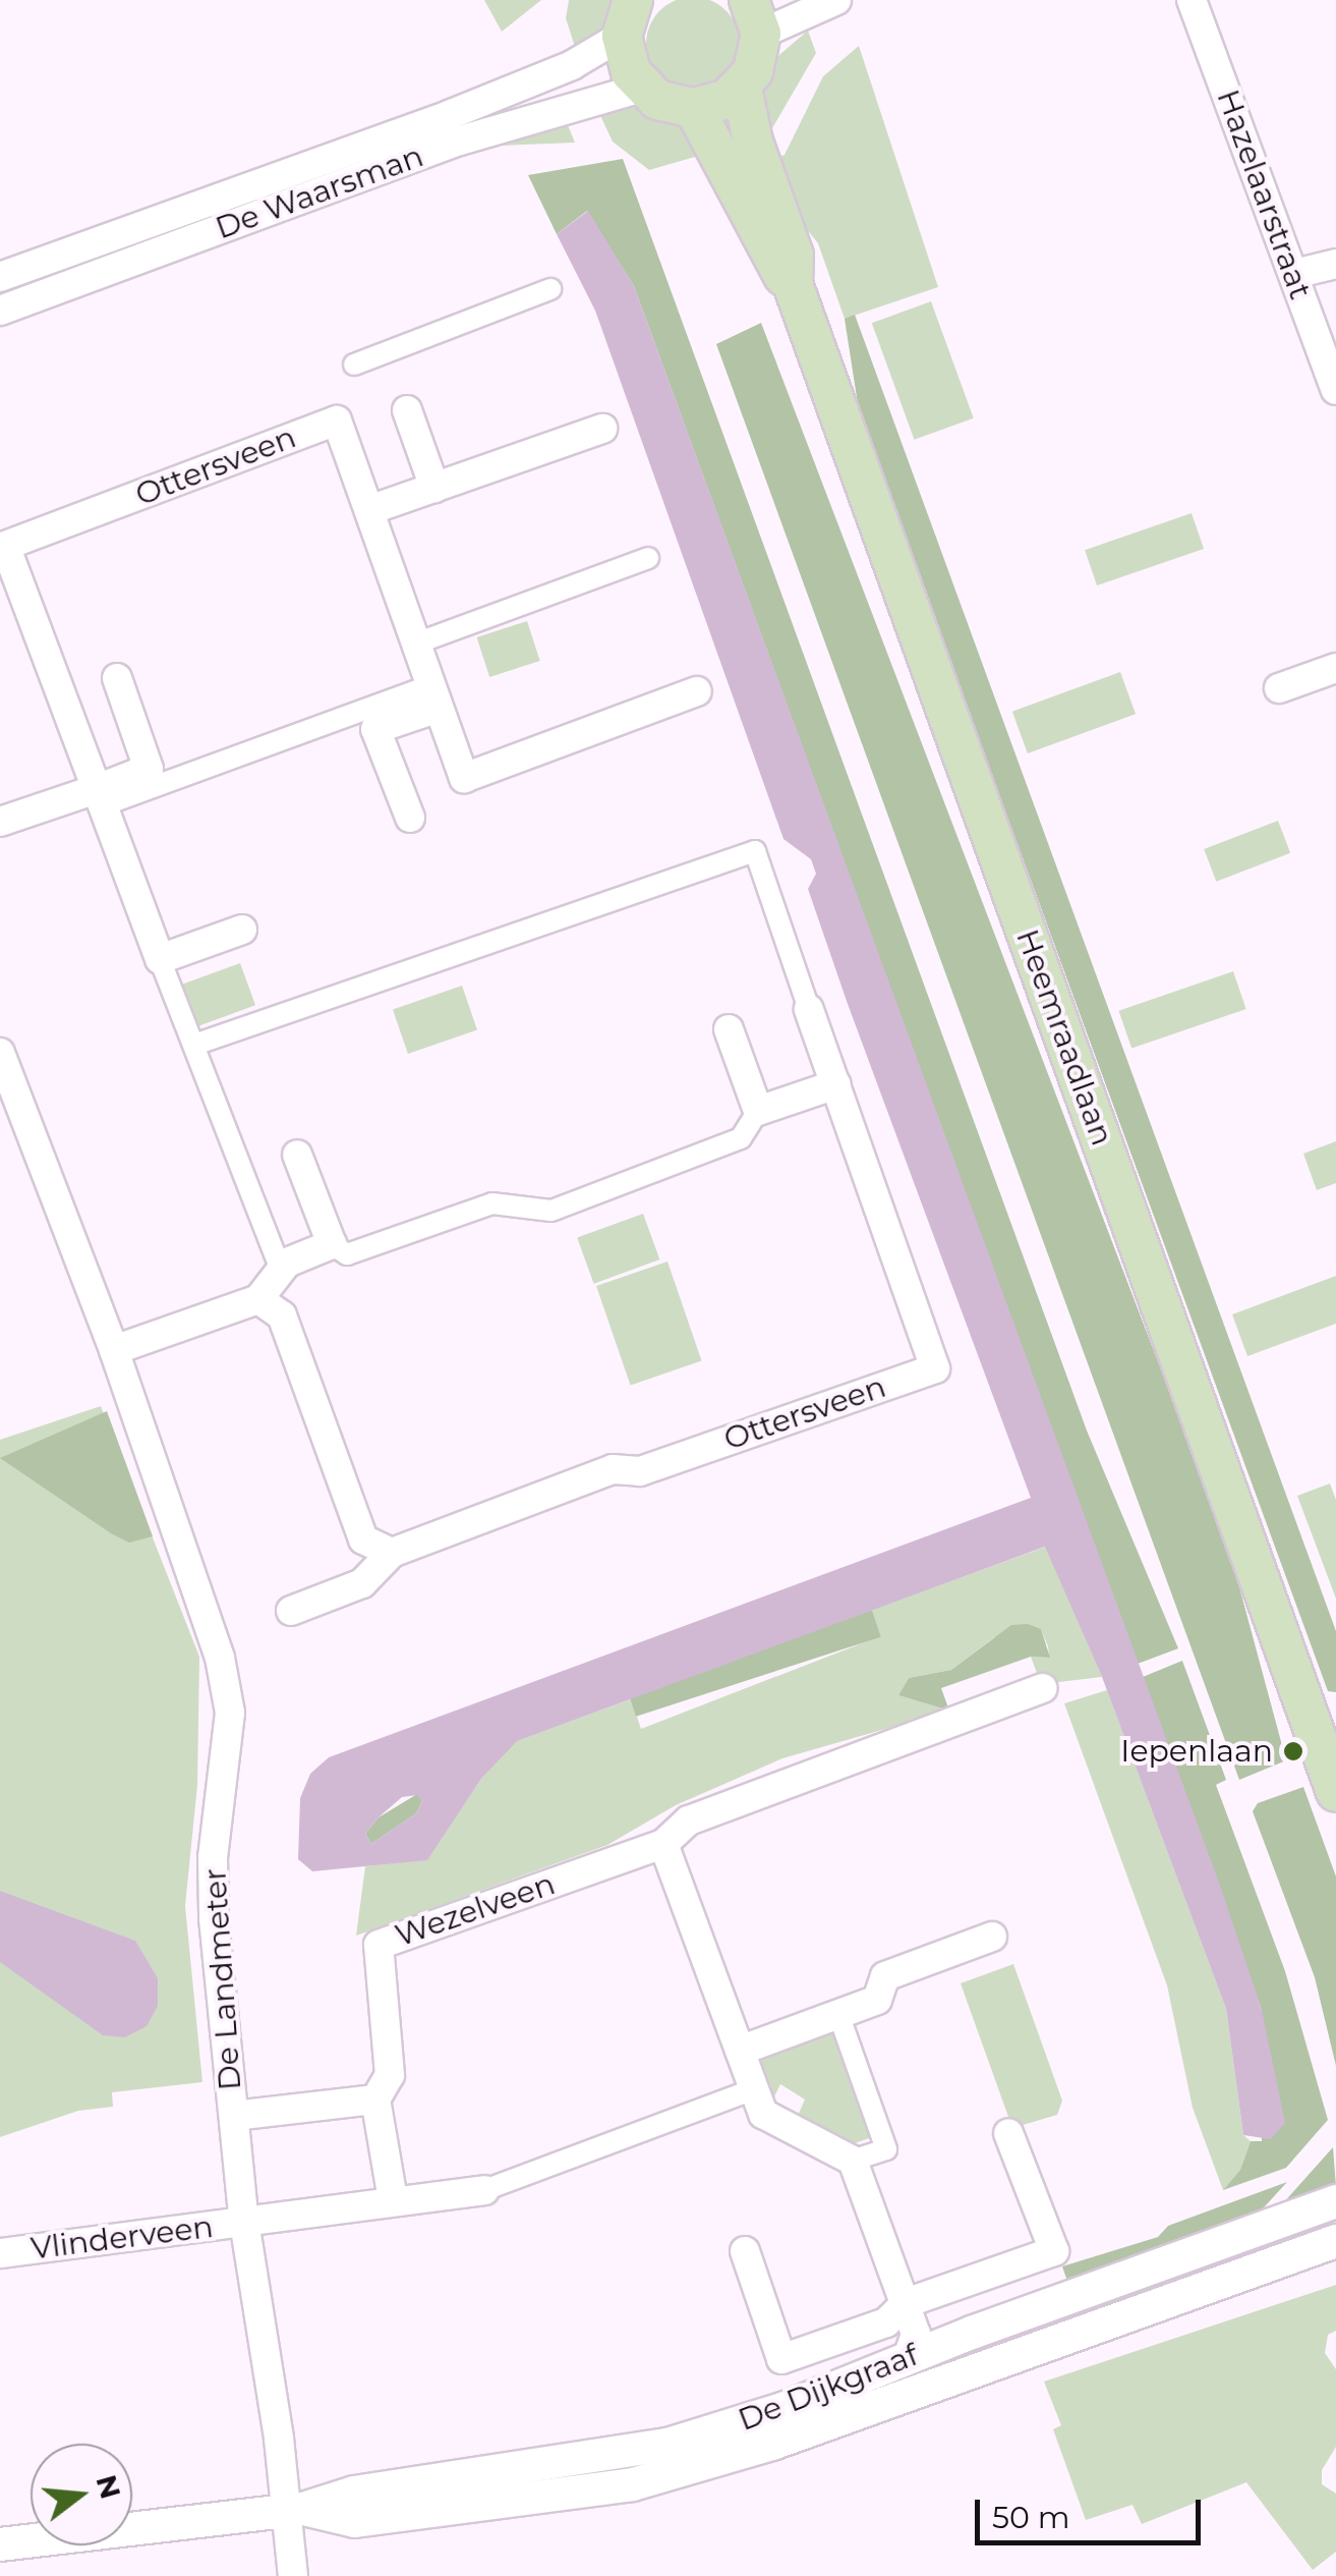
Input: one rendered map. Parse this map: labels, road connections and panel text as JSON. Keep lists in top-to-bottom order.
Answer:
{
  "streets": {
    "main road": ["Heemraadlaan"],
    "street": [
      "De Waarsman",
      "Hazelaarstraat",
      "Ottersveen",
      "Wezelveen",
      "De Landmeter",
      "Vlinderveen",
      "De Dijkgraaf"
    ]
  },
  "crossings": [
    ["De Landmeter", "Vlinderveen"],
    ["De Landmeter", "De Dijkgraaf"]
  ],
  "places": ["Iepenlaan"],
  "scale_bar": "50 m",
  "north": "right"
}
